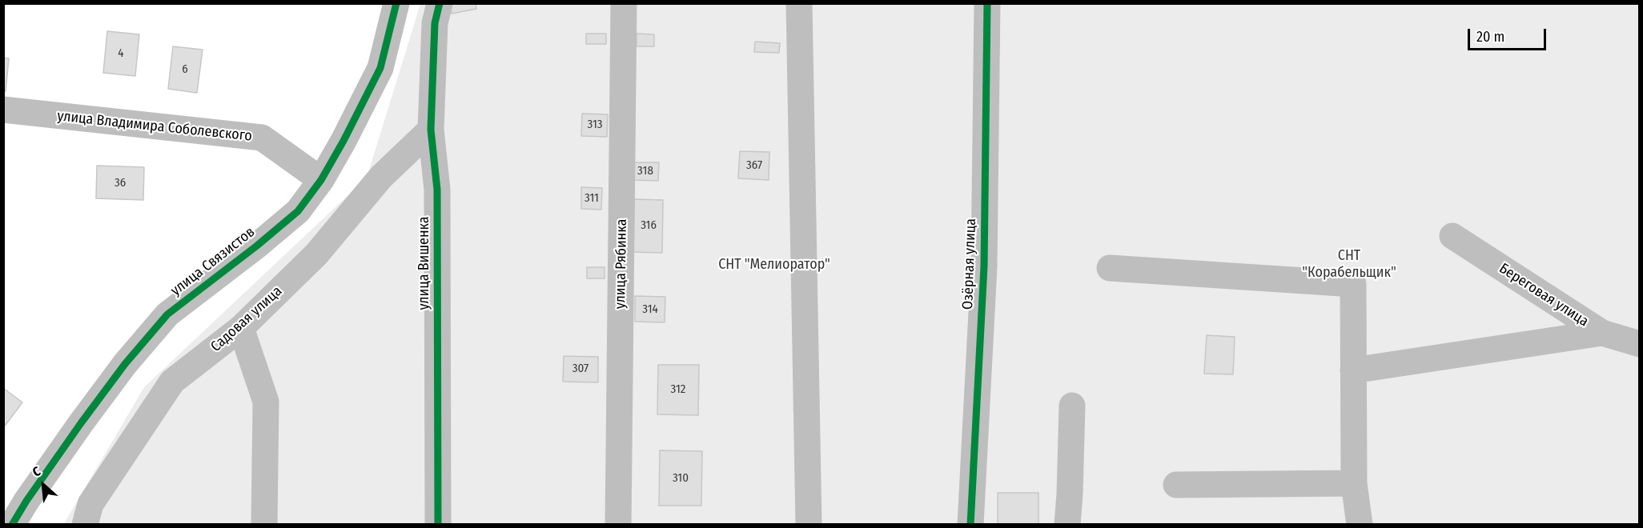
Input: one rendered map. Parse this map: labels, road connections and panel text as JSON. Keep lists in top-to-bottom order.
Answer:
{
  "streets": {
    "street": [
      "улица Владимира Соболевского",
      "улица Связистов",
      "улица Вишенка",
      "улица Рябинка",
      "Озёрная улица",
      "Береговая улица",
      "Садовая улица"
    ]
  },
  "crossings": [
    ["улица Владимира Соболевского", "улица Связистов"],
    ["улица Вишенка", "Садовая улица"]
  ],
  "parks": ["СНТ \"Корабельщик\"", "СНТ \"Мелиоратор\""],
  "house_numbers": [
    "4",
    "6",
    "313",
    "367",
    "318",
    "36",
    "311",
    "316",
    "314",
    "307",
    "312",
    "310"
  ],
  "scale_bar": "20 m",
  "north": "top left"
}
